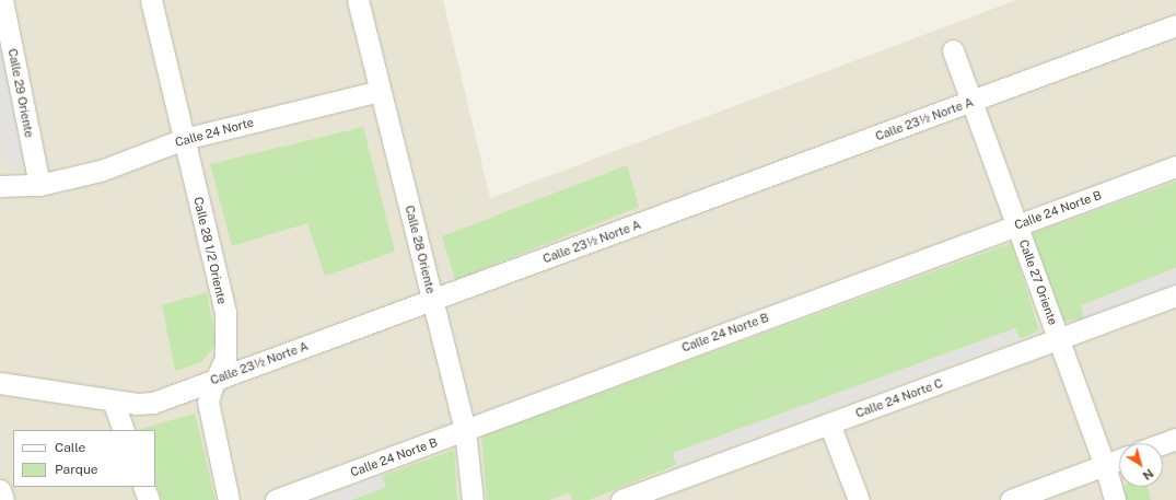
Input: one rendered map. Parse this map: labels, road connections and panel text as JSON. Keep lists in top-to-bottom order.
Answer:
{
  "streets": {
    "street": [
      "Calle 29 Oriente",
      "Calle 23½ Norte A",
      "Calle 24 Norte",
      "Calle 24 Norte B",
      "Calle 28 Oriente",
      "Calle 28 1/2 Oriente",
      "Calle 27 Oriente",
      "Calle 24 Norte C"
    ]
  },
  "crossings": [
    ["Calle 29 Oriente", "Calle 24 Norte"],
    ["Calle 23½ Norte A", "Calle 28 Oriente"],
    ["Calle 23½ Norte A", "Calle 28 1/2 Oriente"],
    ["Calle 23½ Norte A", "Calle 27 Oriente"],
    ["Calle 24 Norte", "Calle 28 Oriente"],
    ["Calle 24 Norte", "Calle 28 1/2 Oriente"],
    ["Calle 24 Norte B", "Calle 28 Oriente"],
    ["Calle 24 Norte B", "Calle 27 Oriente"],
    ["Calle 27 Oriente", "Calle 24 Norte C"]
  ],
  "legend": ["Calle", "Parque"],
  "north": "bottom right"
}
